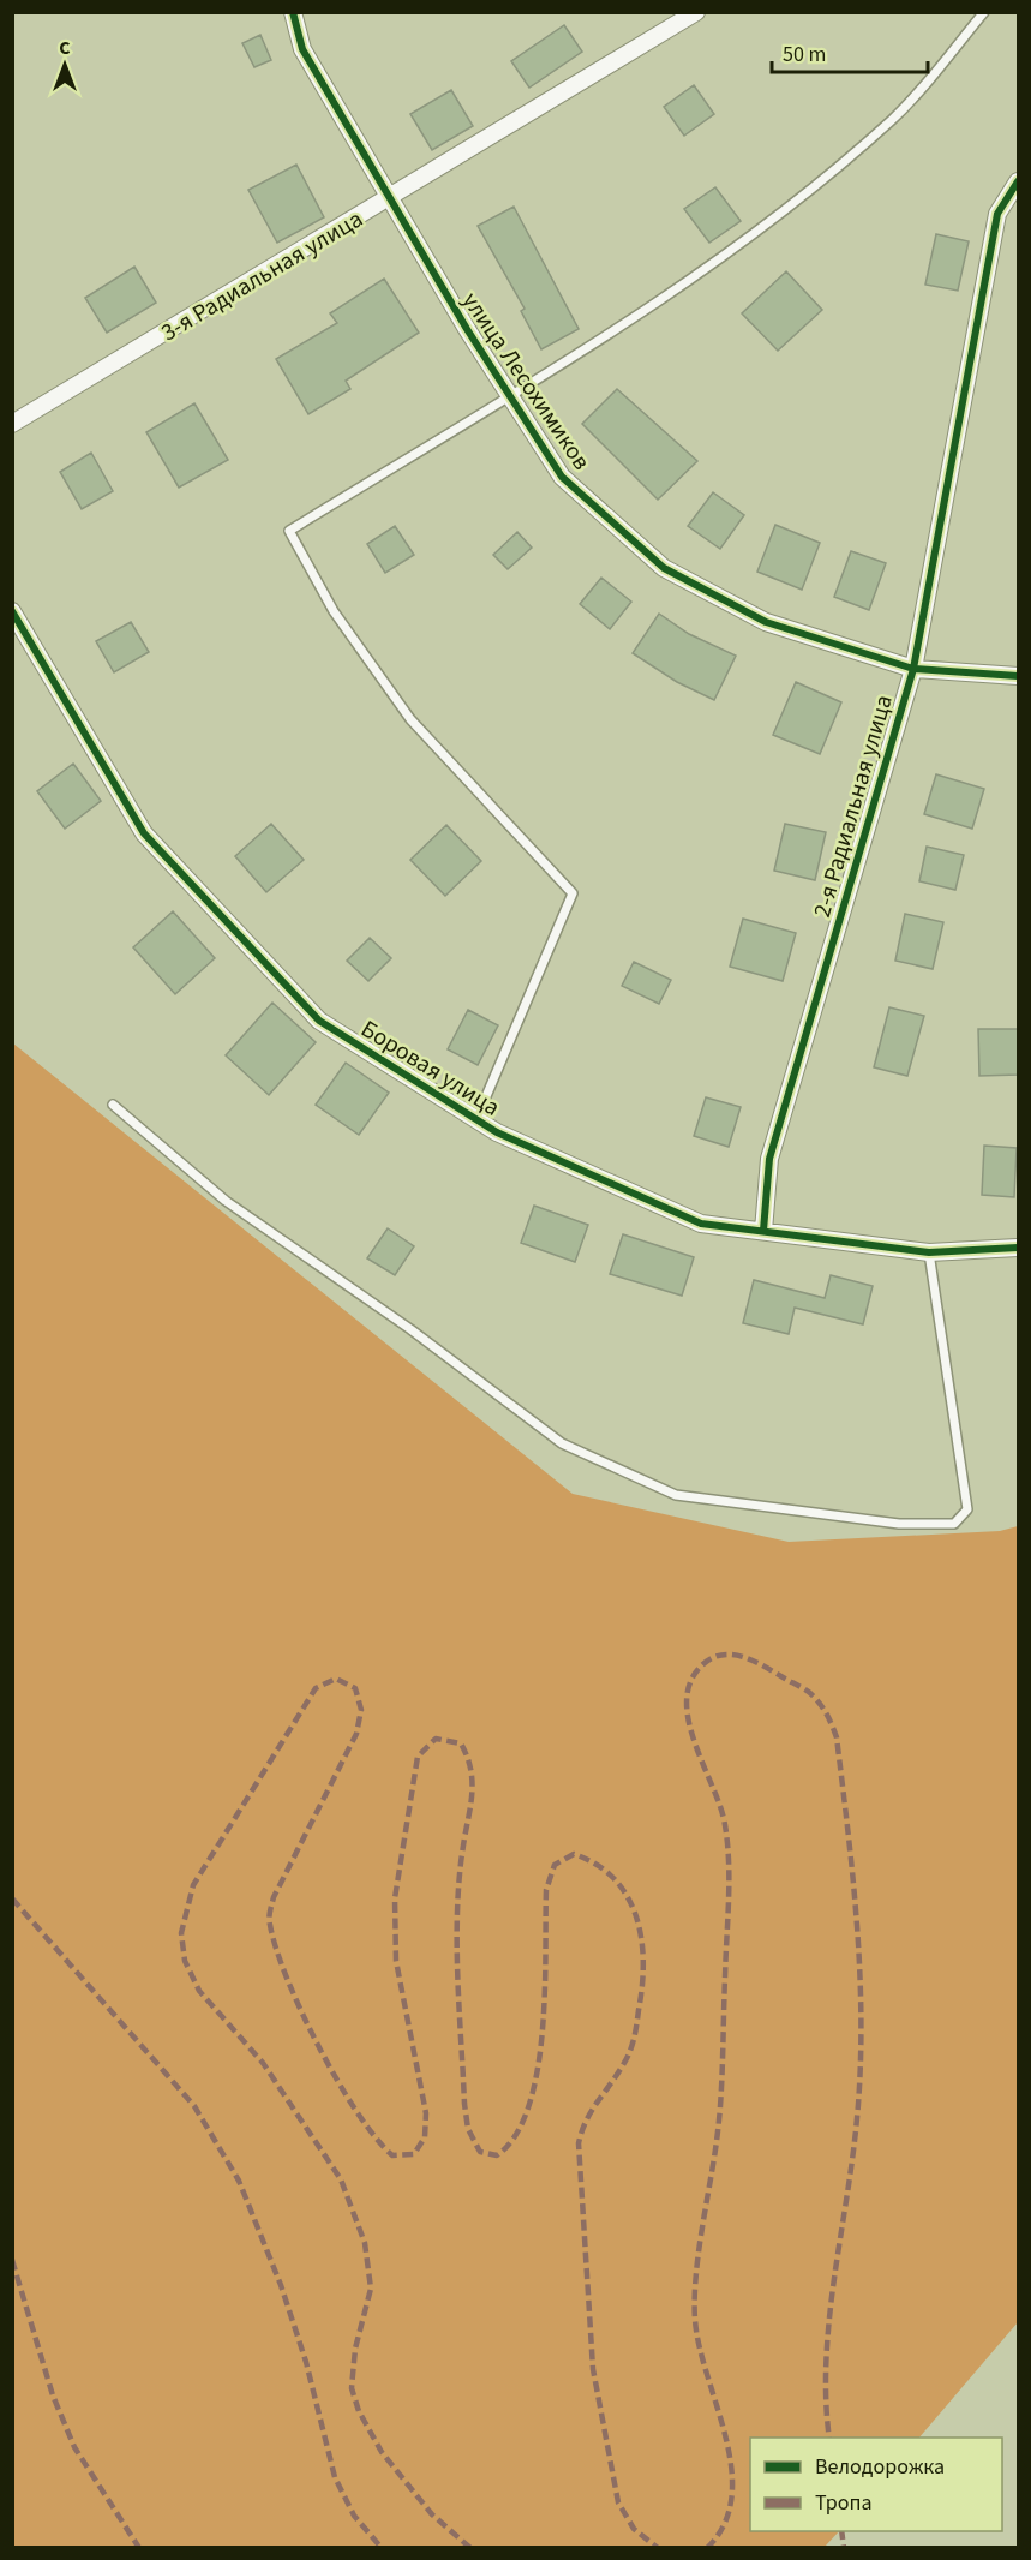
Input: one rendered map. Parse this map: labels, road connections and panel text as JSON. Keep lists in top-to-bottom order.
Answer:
{
  "streets": {
    "street": [
      "3-я Радиальная улица",
      "улица Лесохимиков",
      "2-я Радиальная улица",
      "Боровая улица"
    ]
  },
  "crossings": [
    ["3-я Радиальная улица", "улица Лесохимиков"],
    ["улица Лесохимиков", "2-я Радиальная улица"],
    ["2-я Радиальная улица", "Боровая улица"]
  ],
  "legend": ["Велодорожка", "Тропа"],
  "scale_bar": "50 m",
  "north": "top"
}
